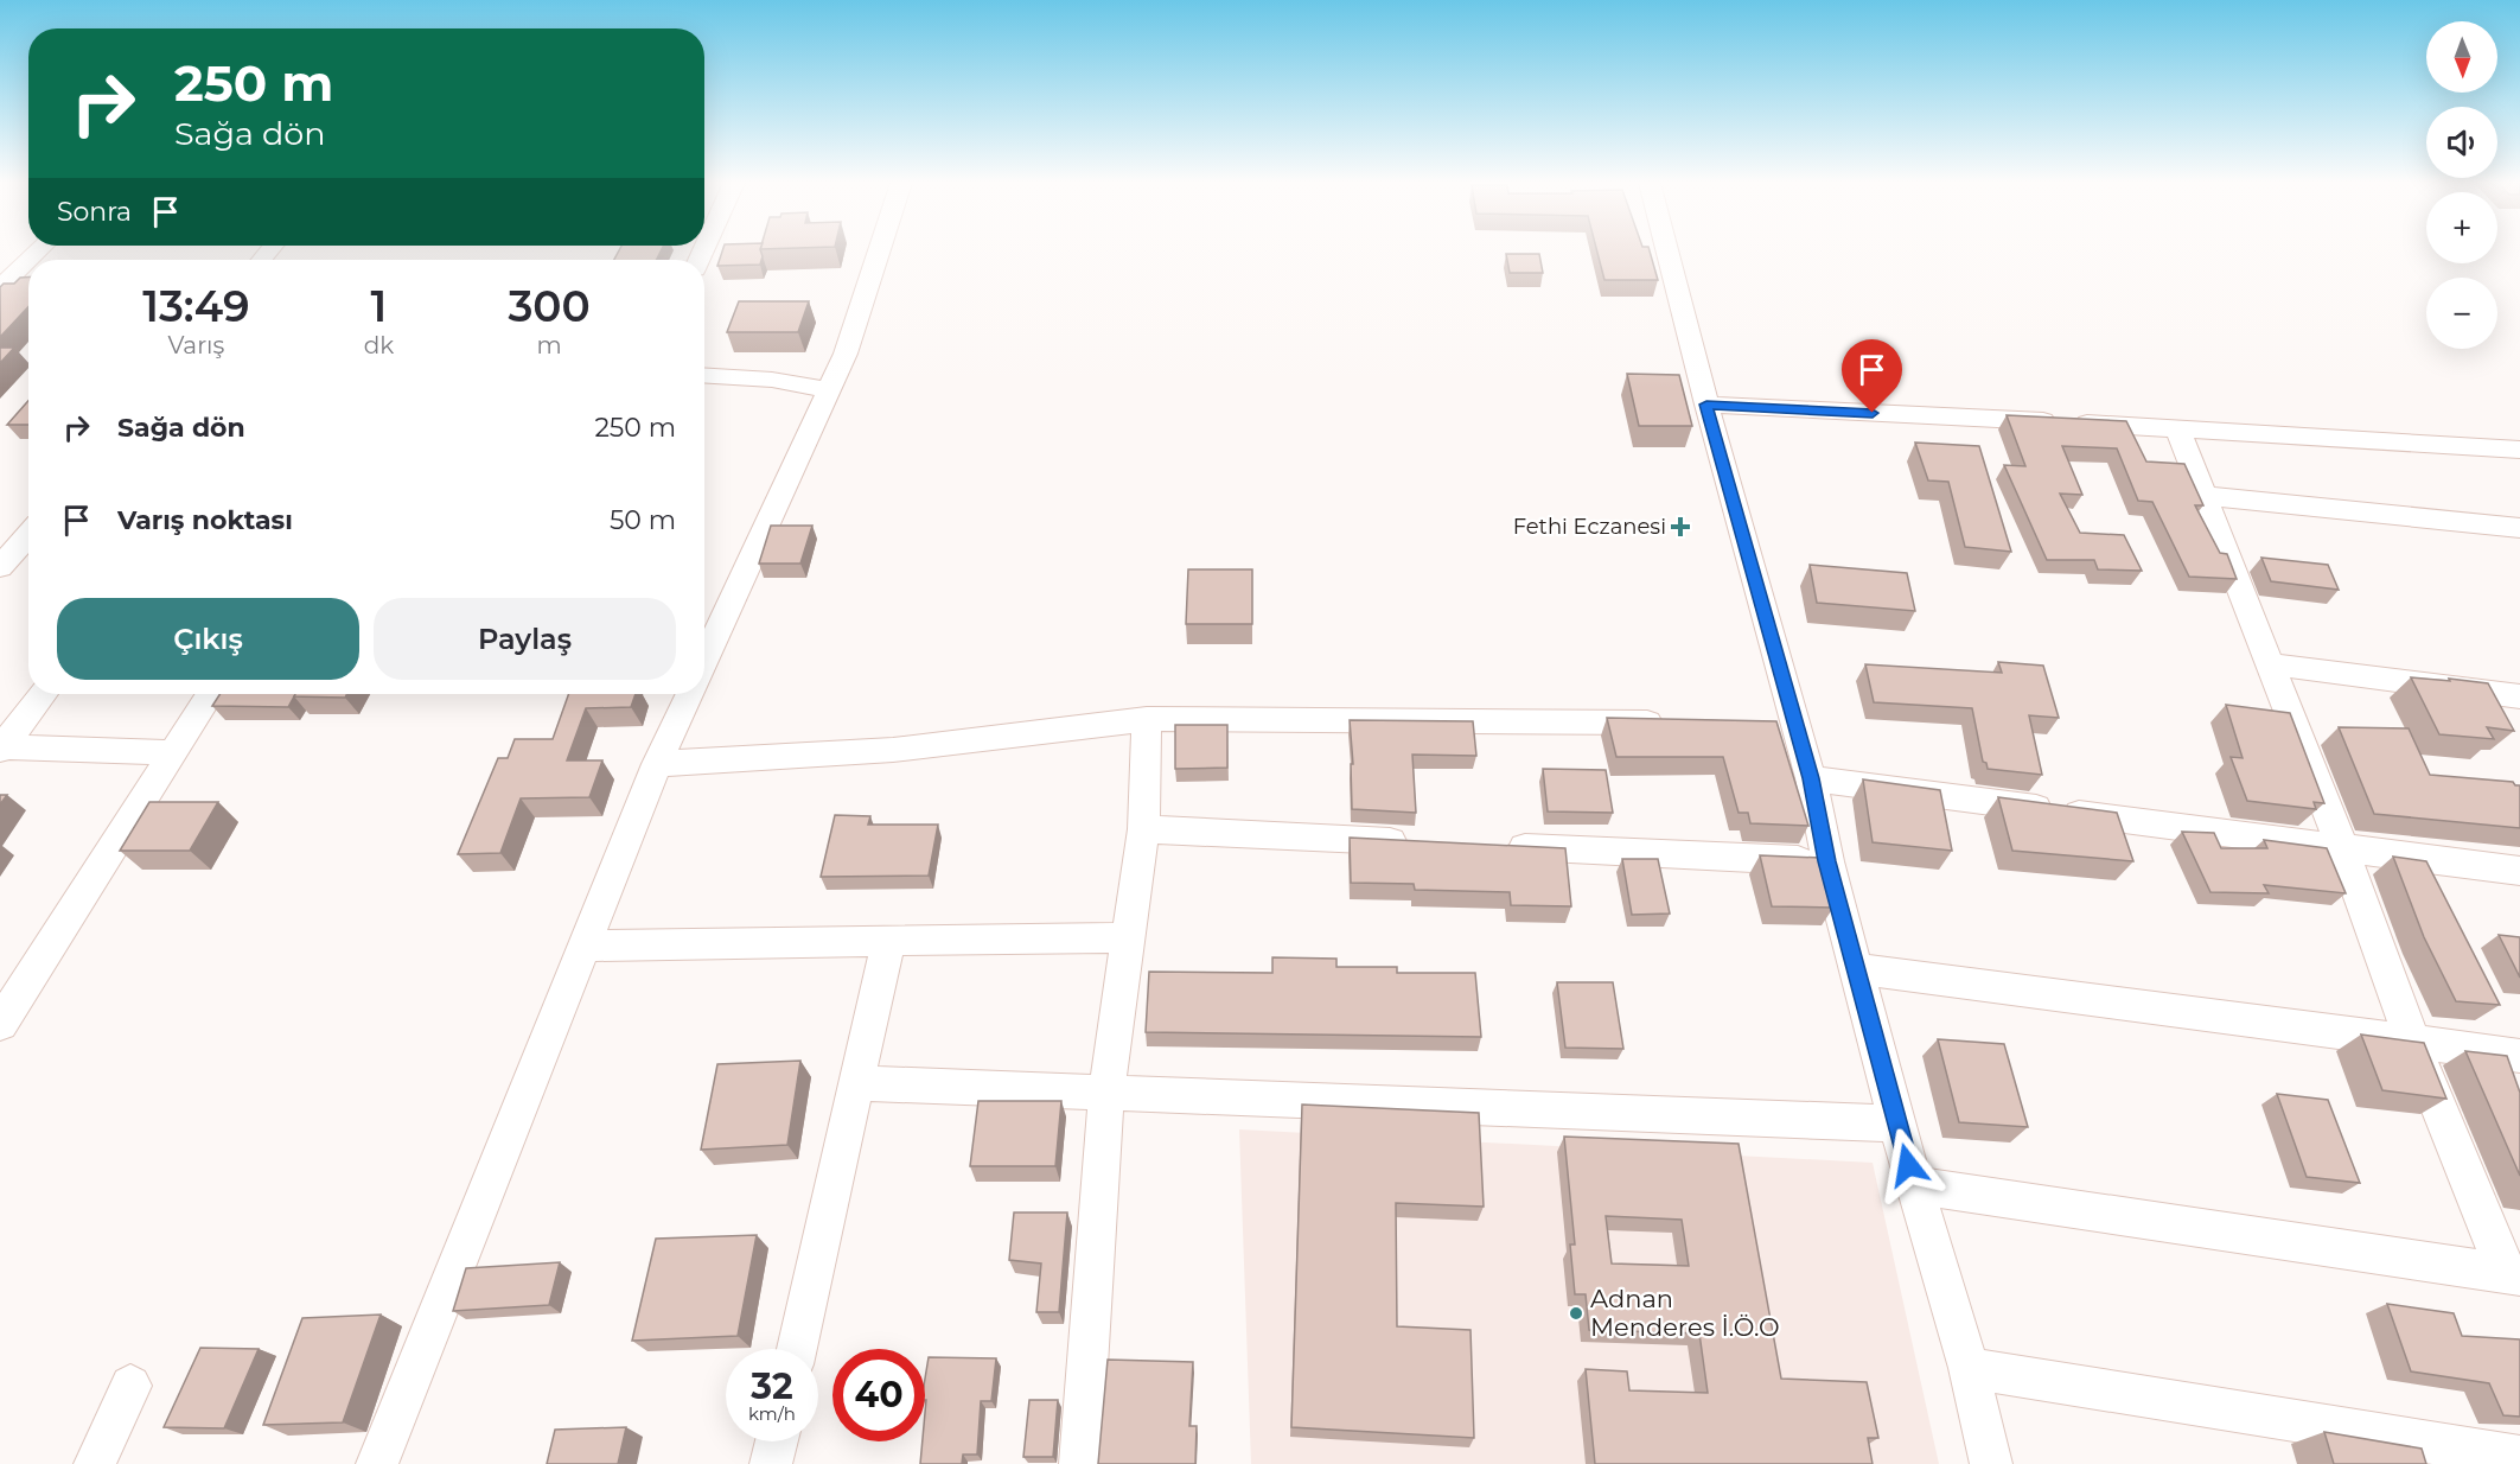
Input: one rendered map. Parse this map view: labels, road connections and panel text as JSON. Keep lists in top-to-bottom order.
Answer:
{
  "places": {
    "health": ["Fethi Eczanesi"],
    "other": ["Adnan Menderes İ.Ö.O"]
  },
  "north": "bottom",
  "page": {
    "map_buttons": ["+", "−"],
    "turn": ["250 m", "Sağa dön"],
    "then": "Sonra",
    "eta": [
      "13:49",
      "Varış",
      "1",
      "dk",
      "300",
      "m"
    ],
    "list": [
      {
        "name": "Sağa dön",
        "value": "250 m"
      },
      {
        "name": "Varış noktası",
        "value": "50 m"
      }
    ],
    "buttons": ["Çıkış", "Paylaş"],
    "speed": "32 km/h",
    "limit": "40"
  }
}
